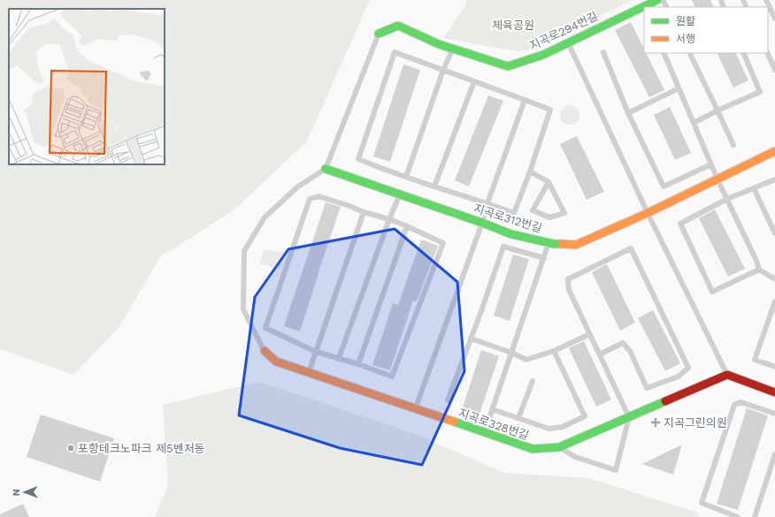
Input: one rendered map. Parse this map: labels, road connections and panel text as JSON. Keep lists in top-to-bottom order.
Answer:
{
  "streets": {
    "street": ["지곡로294번길", "지곡로312번길", "지곡로328번길"]
  },
  "parks": ["체육공원"],
  "places": {
    "health": ["지곡그린의원"],
    "other": ["포항테크노파크 제5벤처동"]
  },
  "legend": ["원활", "서행"],
  "north": "left"
}
